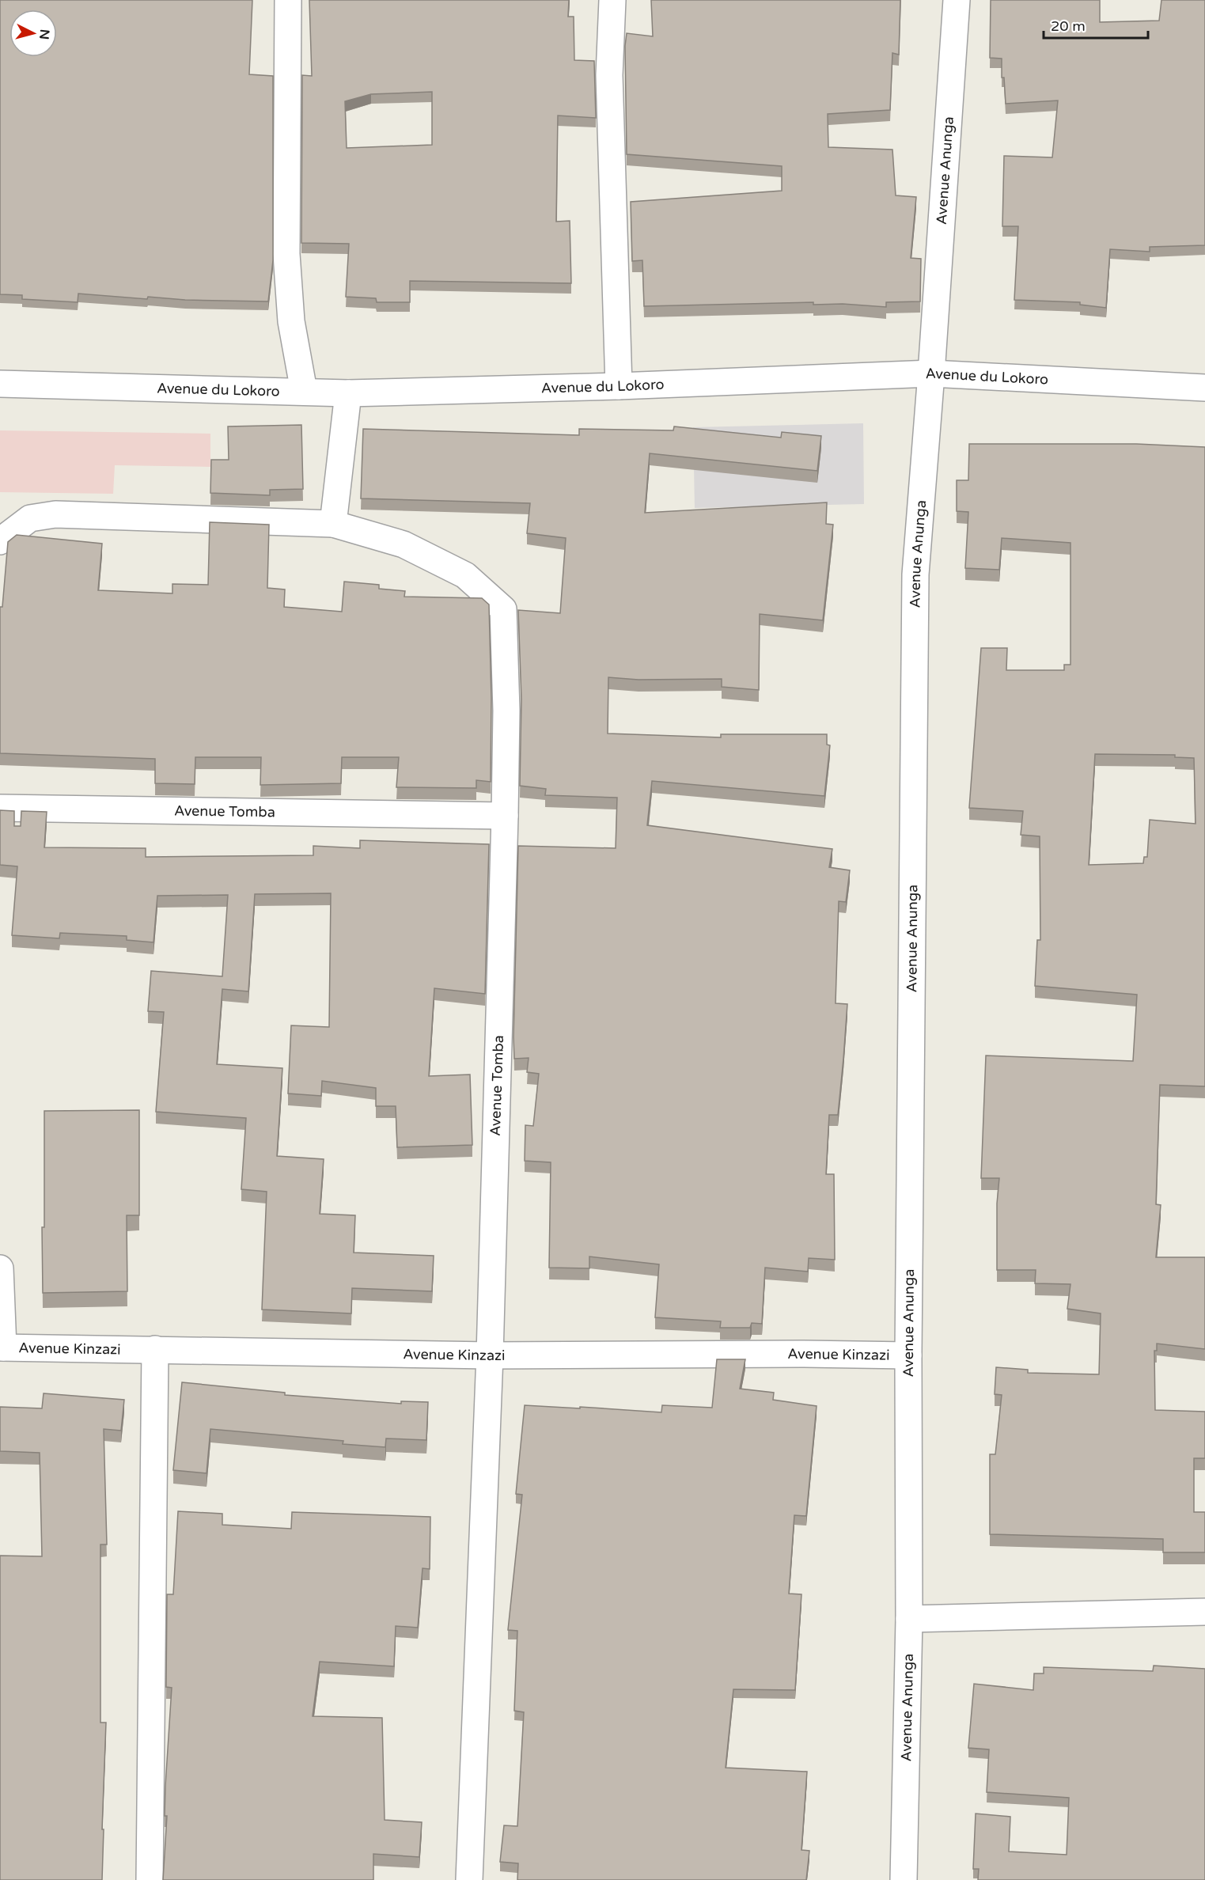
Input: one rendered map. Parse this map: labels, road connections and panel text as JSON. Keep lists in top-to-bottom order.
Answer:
{
  "streets": {
    "street": [
      "Avenue Anunga",
      "Avenue du Lokoro",
      "Avenue Tomba",
      "Avenue Kinzazi"
    ]
  },
  "crossings": [
    ["Avenue Anunga", "Avenue du Lokoro"],
    ["Avenue Anunga", "Avenue Kinzazi"],
    ["Avenue Tomba", "Avenue Kinzazi"]
  ],
  "scale_bar": "20 m",
  "north": "right"
}
